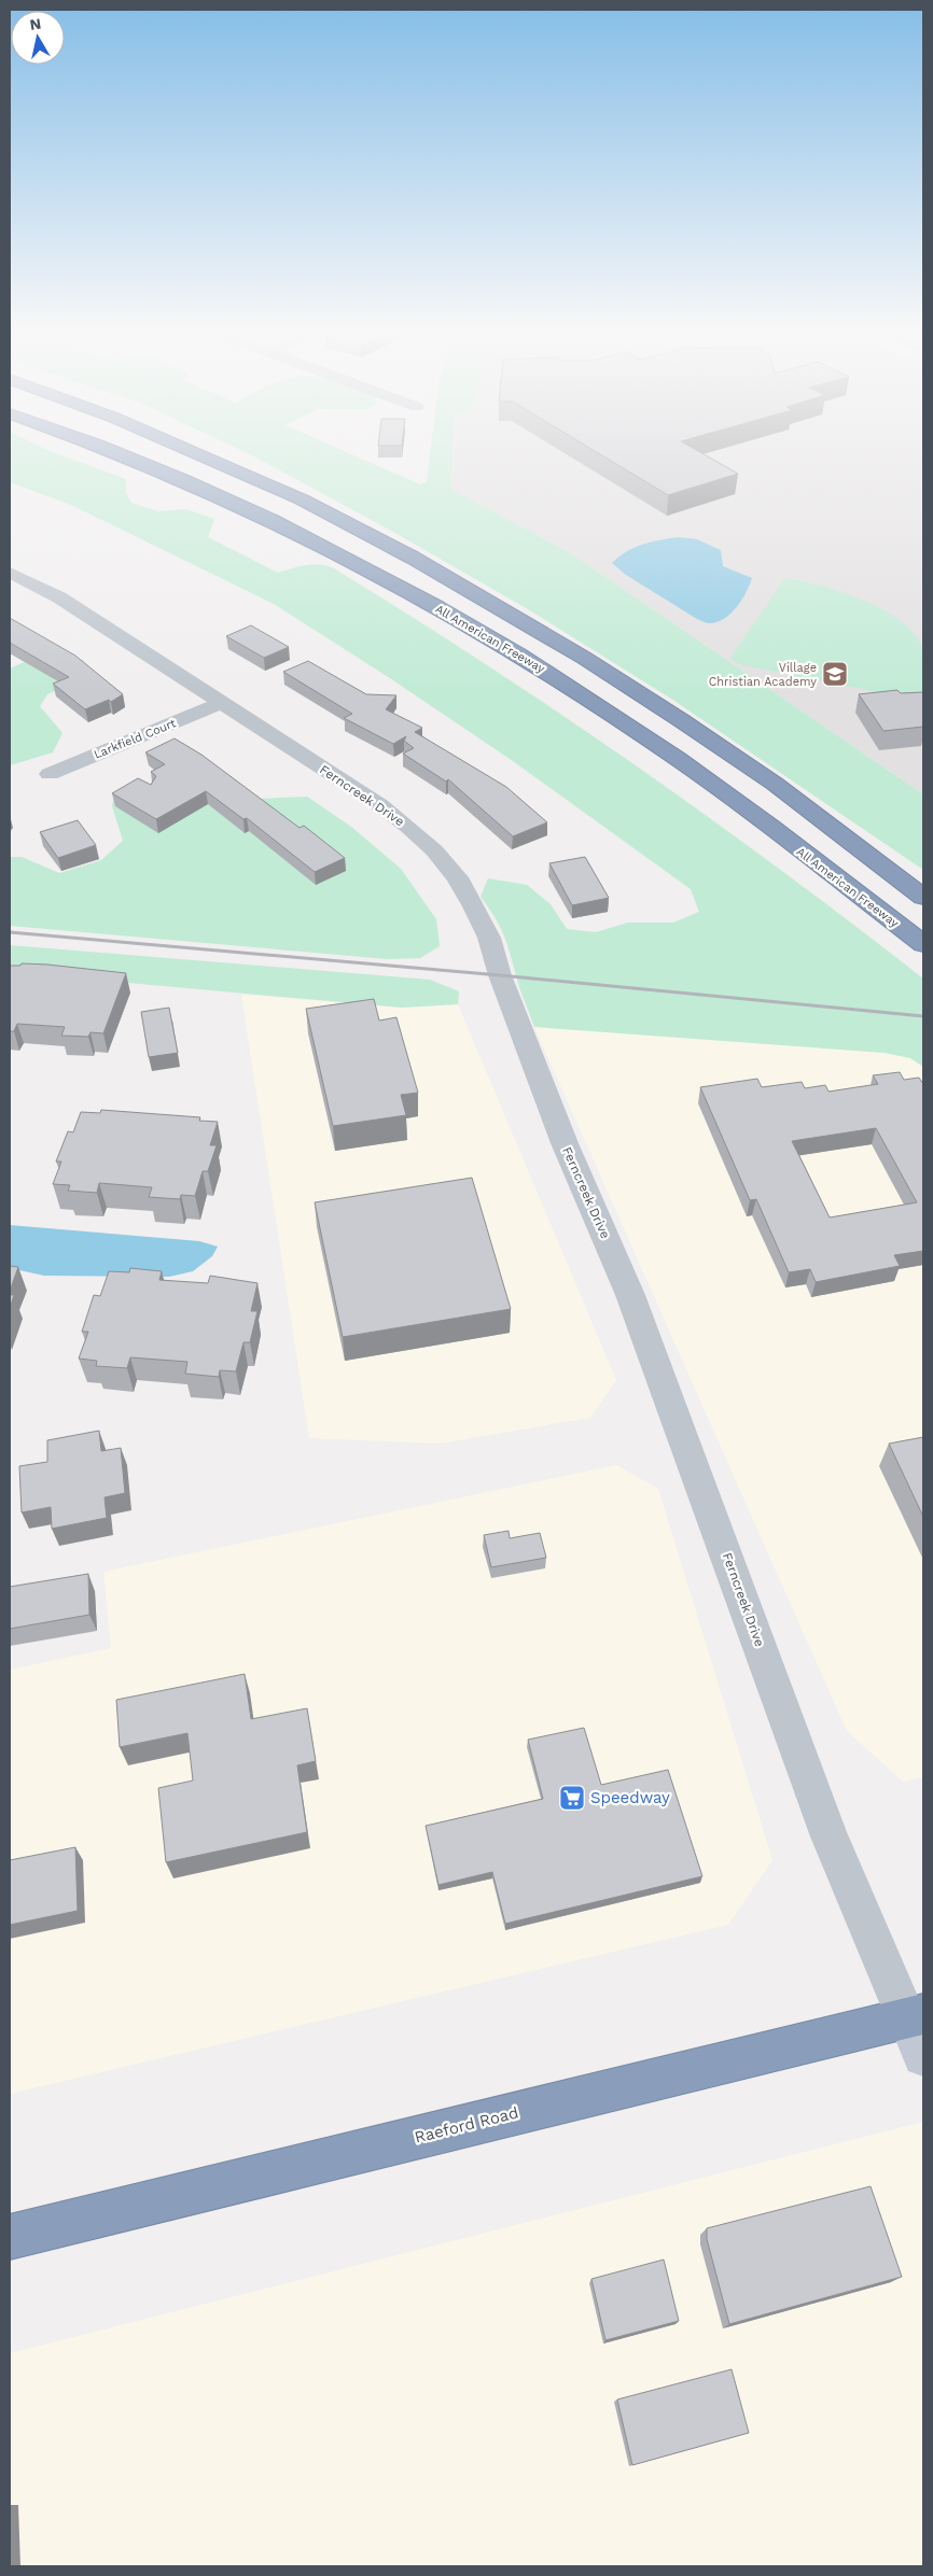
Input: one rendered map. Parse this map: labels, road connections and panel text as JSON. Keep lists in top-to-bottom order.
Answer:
{
  "streets": {
    "highway": ["All American Freeway", "Raeford Road"],
    "street": ["Larkfield Court", "Ferncreek Drive"]
  },
  "crossings": [
    ["Larkfield Court", "Ferncreek Drive"],
    ["Ferncreek Drive", "Raeford Road"]
  ],
  "places": {
    "school or university": ["Village Christian Academy"],
    "supermarket": ["Speedway"]
  },
  "north": "top"
}
